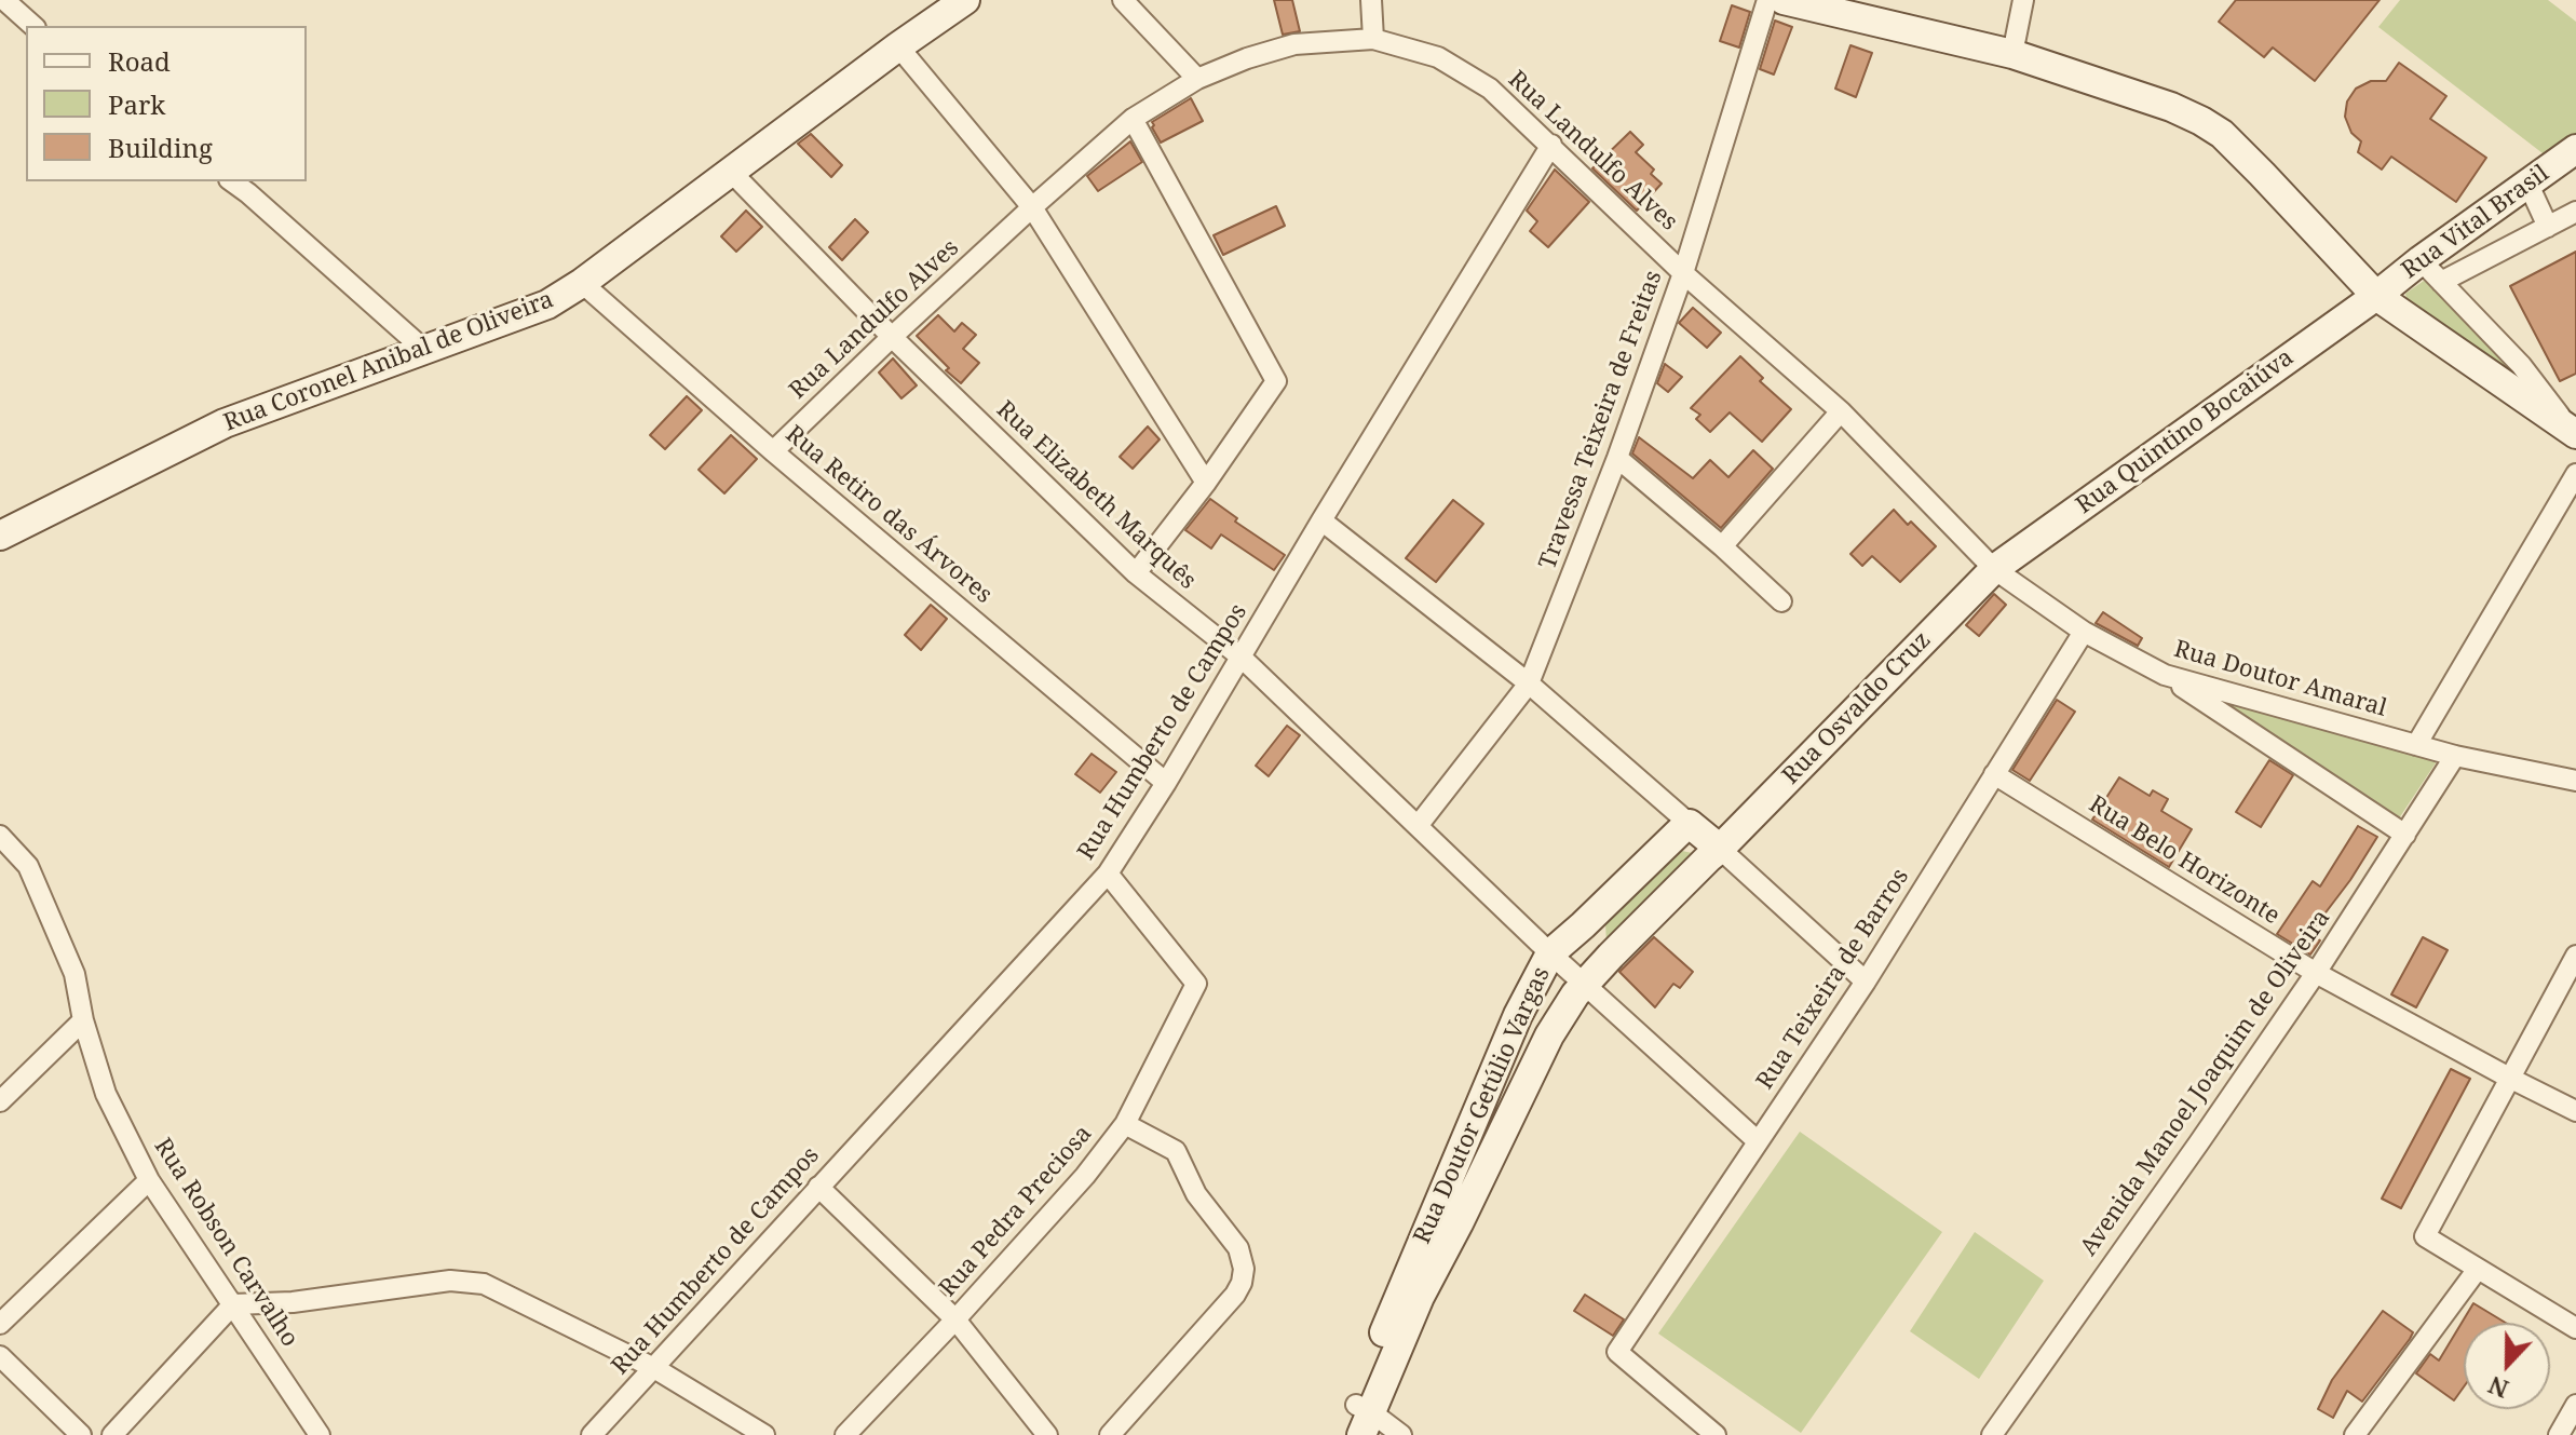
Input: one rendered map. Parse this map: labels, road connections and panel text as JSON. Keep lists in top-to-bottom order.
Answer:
{
  "streets": {
    "main road": [
      "Rua Vital Brasil",
      "Rua Coronel Anibal de Oliveira",
      "Rua Quintino Bocaiúva",
      "Rua Osvaldo Cruz",
      "Rua Doutor Getúlio Vargas"
    ],
    "street": [
      "Rua Landulfo Alves",
      "Travessa Teixeira de Freitas",
      "Rua Elizabeth Marquês",
      "Rua Retiro das Árvores",
      "Rua Doutor Amaral",
      "Rua Humberto de Campos",
      "Rua Belo Horizonte",
      "Rua Teixeira de Barros",
      "Avenida Manoel Joaquim de Oliveira",
      "Rua Pedra Preciosa",
      "Rua Robson Carvalho"
    ]
  },
  "crossings": [
    ["Rua Landulfo Alves", "Travessa Teixeira de Freitas"],
    ["Rua Landulfo Alves", "Rua Quintino Bocaiúva"],
    ["Rua Landulfo Alves", "Rua Elizabeth Marquês"],
    ["Rua Landulfo Alves", "Rua Retiro das Árvores"],
    ["Rua Landulfo Alves", "Rua Doutor Amaral"],
    ["Rua Landulfo Alves", "Rua Osvaldo Cruz"],
    ["Rua Landulfo Alves", "Rua Humberto de Campos"],
    ["Rua Vital Brasil", "Rua Quintino Bocaiúva"],
    ["Rua Coronel Anibal de Oliveira", "Rua Elizabeth Marquês"],
    ["Rua Coronel Anibal de Oliveira", "Rua Retiro das Árvores"],
    ["Travessa Teixeira de Freitas", "Rua Elizabeth Marquês"],
    ["Rua Quintino Bocaiúva", "Rua Doutor Amaral"],
    ["Rua Quintino Bocaiúva", "Rua Osvaldo Cruz"],
    ["Rua Elizabeth Marquês", "Rua Humberto de Campos"],
    ["Rua Elizabeth Marquês", "Rua Teixeira de Barros"],
    ["Rua Elizabeth Marquês", "Rua Doutor Getúlio Vargas"],
    ["Rua Retiro das Árvores", "Rua Humberto de Campos"],
    ["Rua Doutor Amaral", "Rua Osvaldo Cruz"],
    ["Rua Doutor Amaral", "Rua Teixeira de Barros"],
    ["Rua Doutor Amaral", "Avenida Manoel Joaquim de Oliveira"],
    ["Rua Osvaldo Cruz", "Rua Doutor Getúlio Vargas"],
    ["Rua Humberto de Campos", "Rua Pedra Preciosa"],
    ["Rua Belo Horizonte", "Rua Teixeira de Barros"],
    ["Rua Belo Horizonte", "Avenida Manoel Joaquim de Oliveira"]
  ],
  "legend": ["Road", "Park", "Building"],
  "north": "bottom"
}
